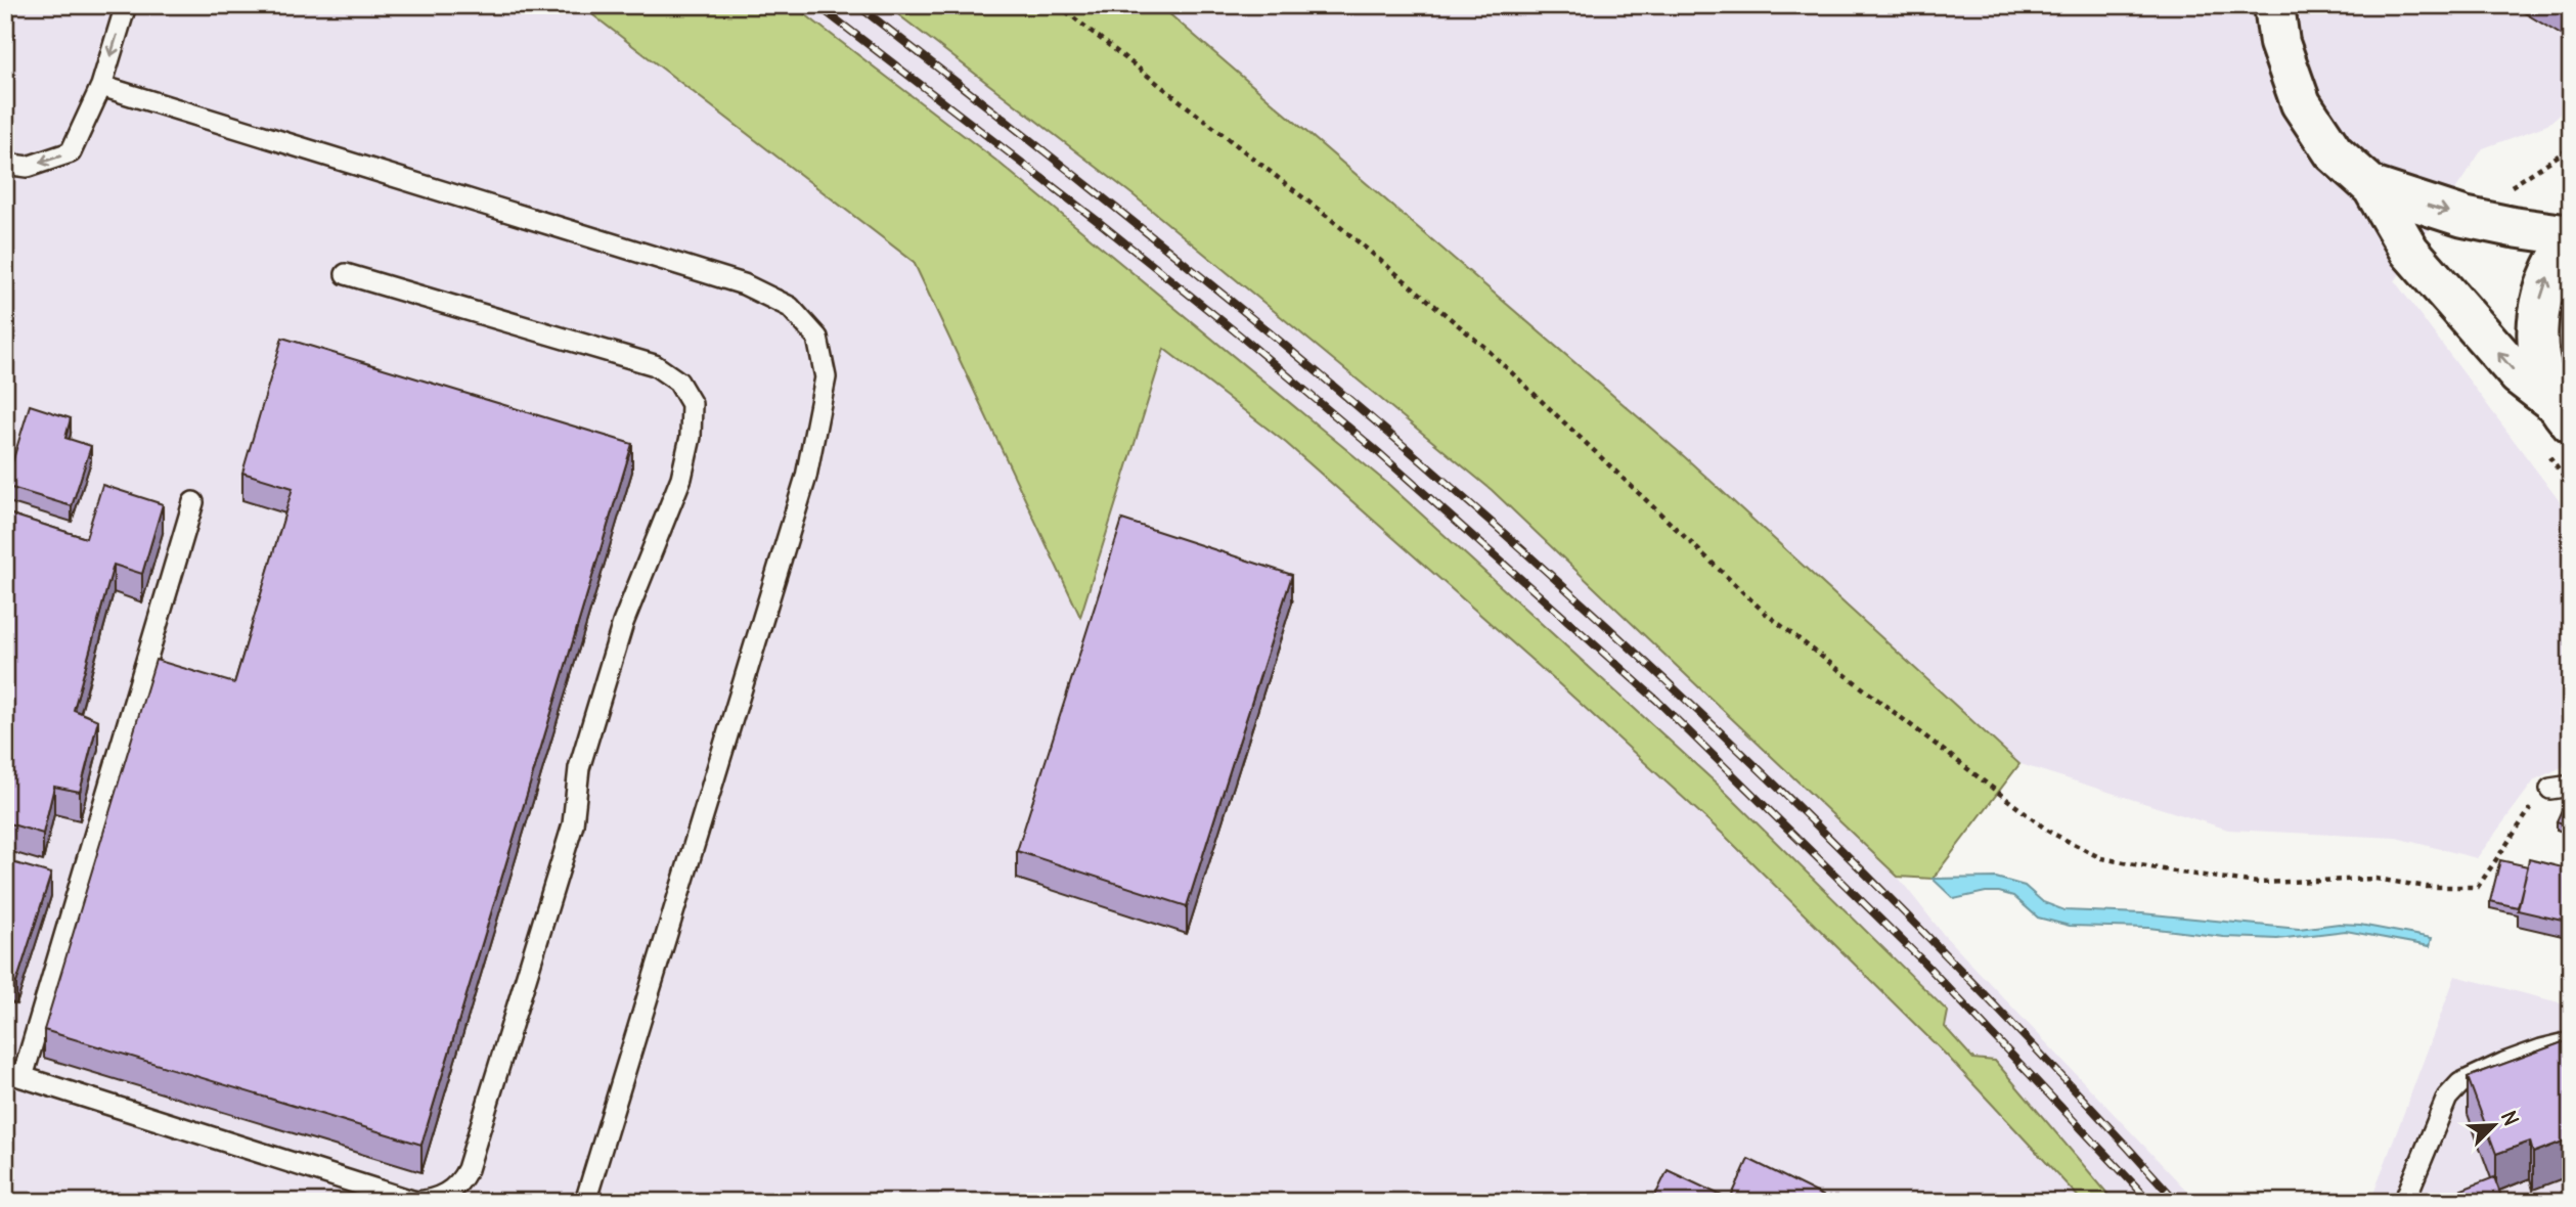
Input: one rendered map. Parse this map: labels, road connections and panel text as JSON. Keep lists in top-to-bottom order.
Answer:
{
  "north": "top right"
}
